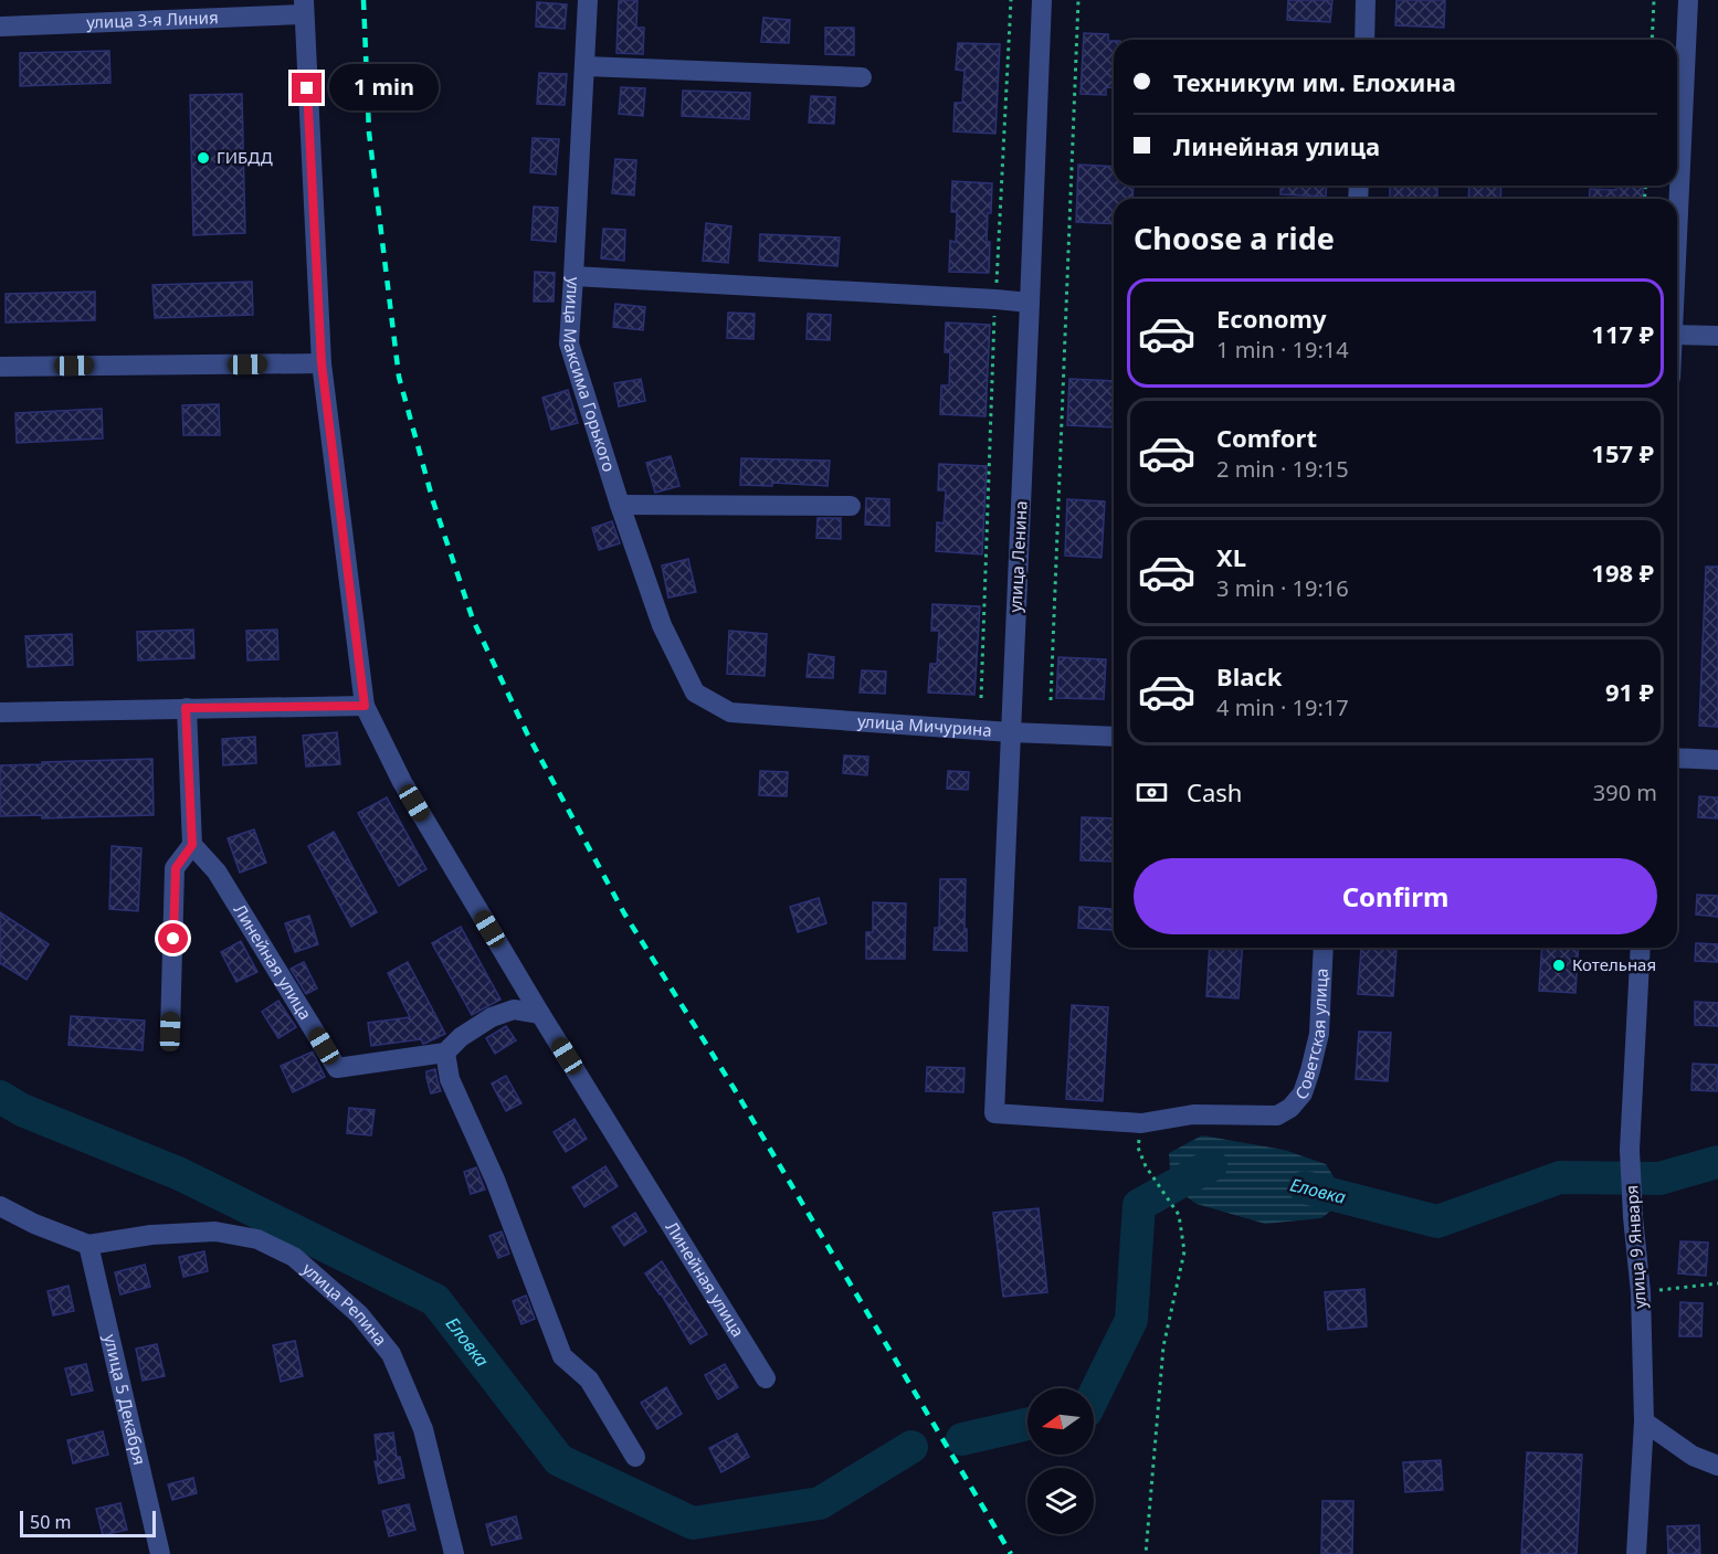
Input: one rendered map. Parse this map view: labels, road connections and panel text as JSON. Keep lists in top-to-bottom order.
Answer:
{
  "streets": {
    "street": [
      "улица 3-я Линия",
      "улица Максима Горького",
      "улица Ленина",
      "улица Мичурина",
      "Линейная улица",
      "Советская улица",
      "улица 9 Января",
      "улица Репина",
      "улица 5 Декабря"
    ]
  },
  "crossings": [
    ["улица 3-я Линия", "Линейная улица"],
    ["улица Максима Горького", "улица Мичурина"],
    ["улица Ленина", "улица Мичурина"],
    ["улица Ленина", "Советская улица"],
    ["улица Репина", "улица 5 Декабря"]
  ],
  "water": ["Еловка"],
  "places": ["ГИБДД", "Котельная"],
  "scale_bar": "50 m",
  "north": "left",
  "page": {
    "banner": ["Техникум им. Елохина", "Линейная улица"],
    "bubble": "1 min",
    "heading": "Choose a ride",
    "list": [
      {
        "name": "Economy",
        "note": "1 min · 19:14",
        "value": "117 ₽"
      },
      {
        "name": "Comfort",
        "note": "2 min · 19:15",
        "value": "157 ₽"
      },
      {
        "name": "XL",
        "note": "3 min · 19:16",
        "value": "198 ₽"
      },
      {
        "name": "Black",
        "note": "4 min · 19:17",
        "value": "91 ₽"
      }
    ],
    "pay": ["Cash", "390 m"],
    "buttons": "Confirm",
    "scale": "50 m"
  }
}
